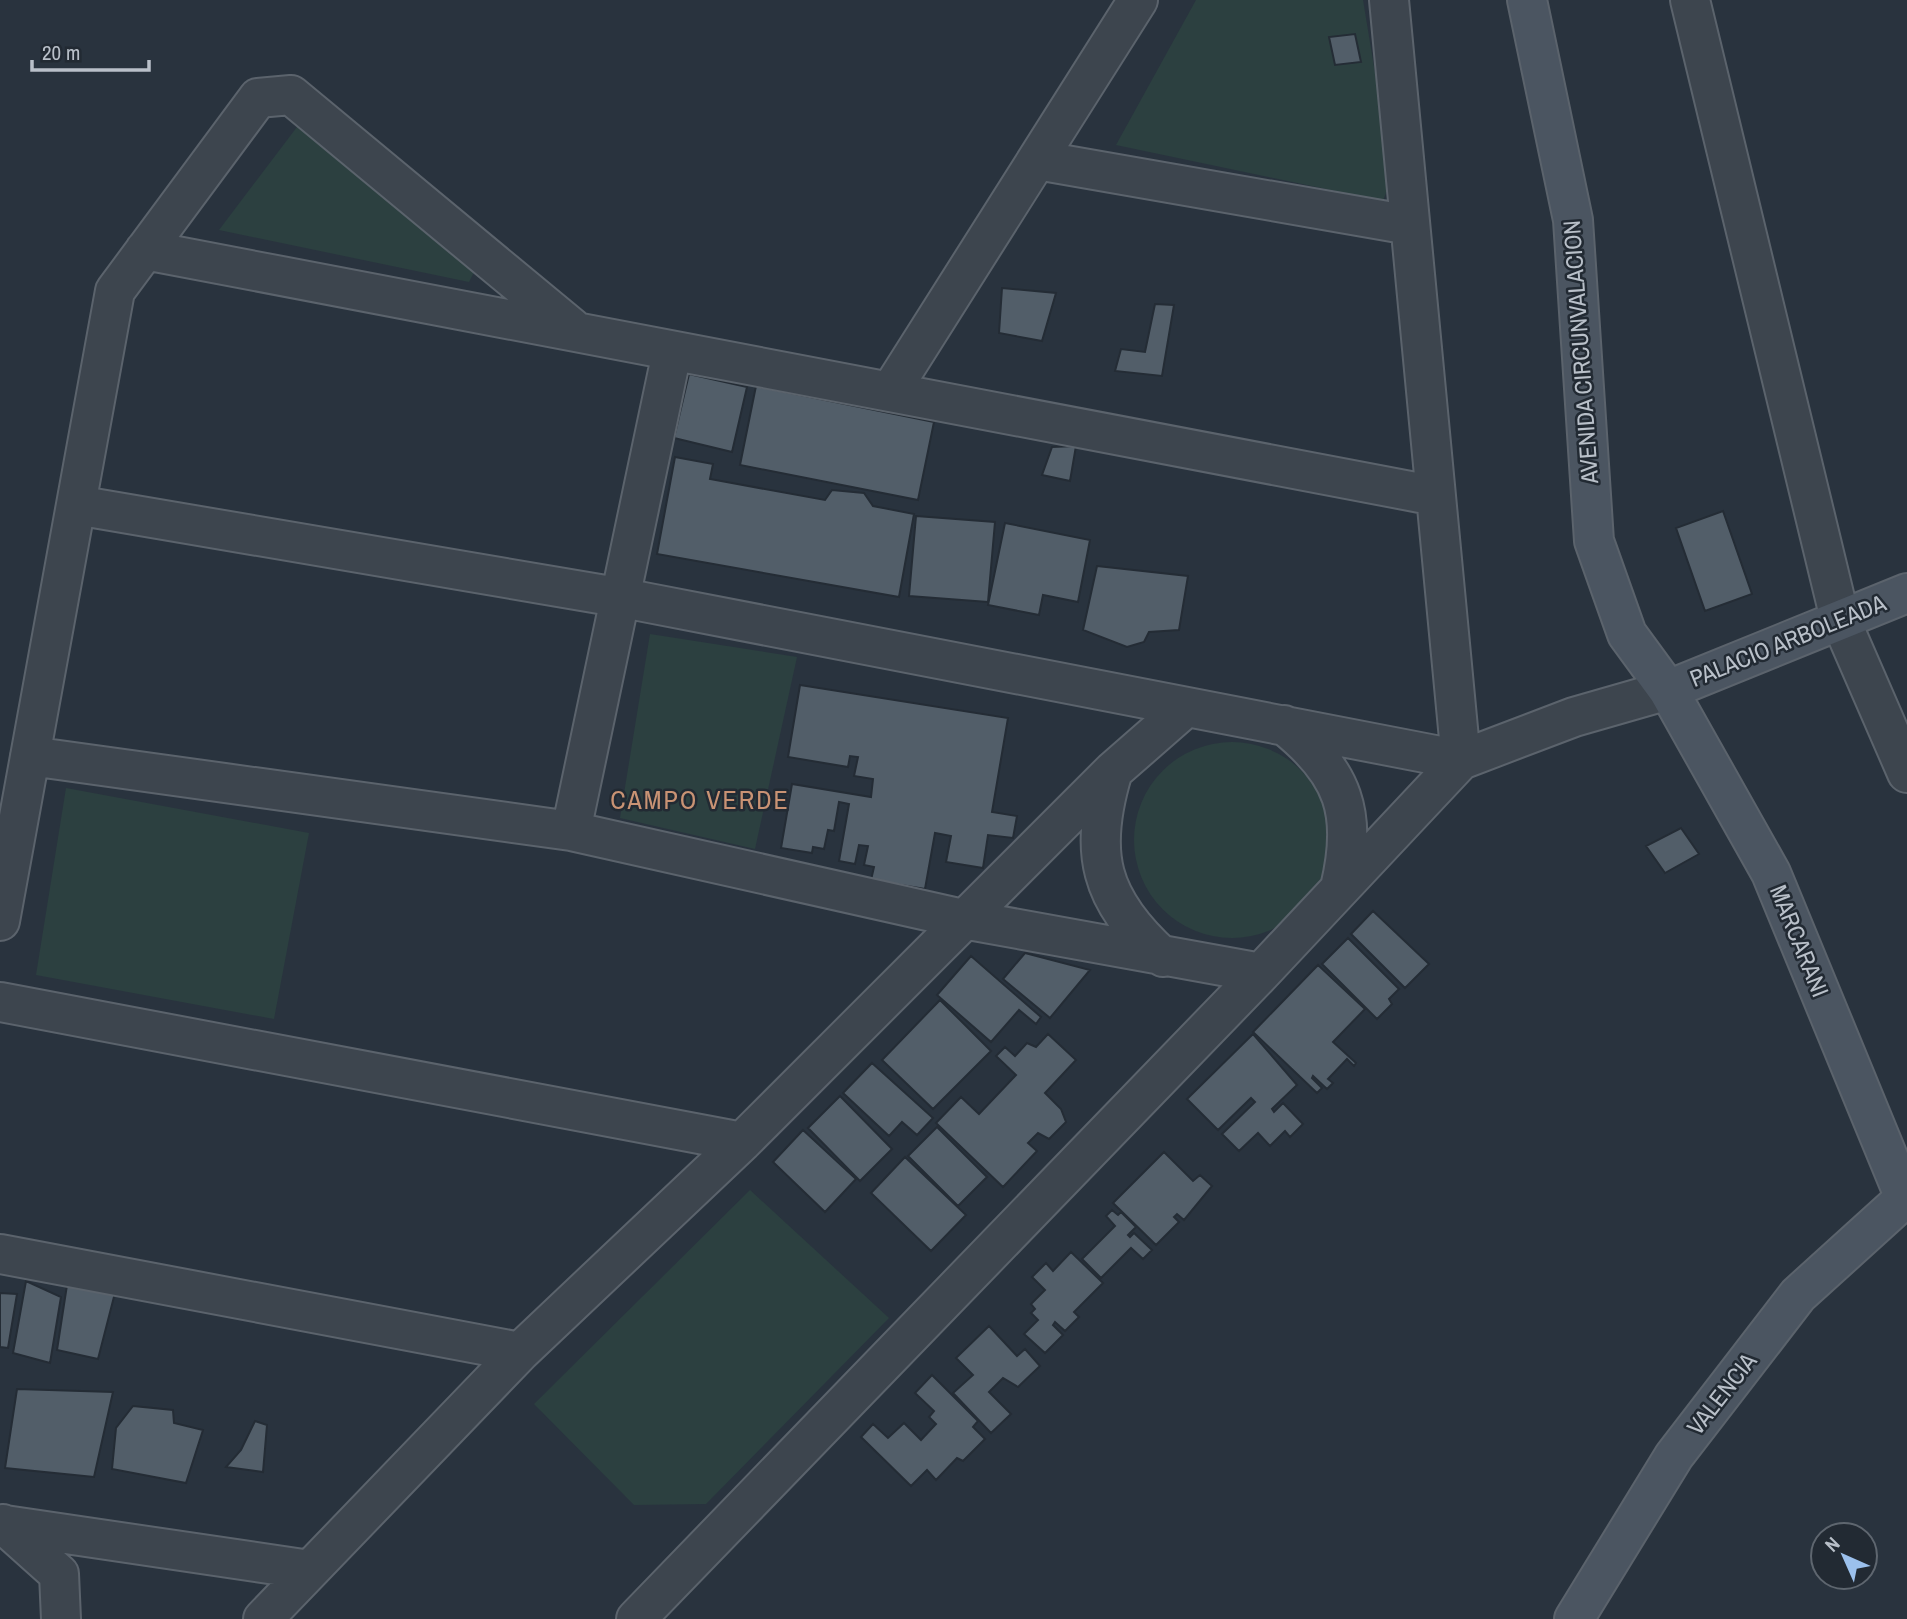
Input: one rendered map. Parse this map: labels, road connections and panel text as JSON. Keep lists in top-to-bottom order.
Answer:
{
  "streets": {
    "main road": [
      "AVENIDA CIRCUNVALACION",
      "PALACIO ARBOLEADA",
      "MARCARANI",
      "VALENCIA"
    ]
  },
  "crossings": [
    ["AVENIDA CIRCUNVALACION", "PALACIO ARBOLEADA"],
    ["AVENIDA CIRCUNVALACION", "MARCARANI"],
    ["PALACIO ARBOLEADA", "MARCARANI"],
    ["MARCARANI", "VALENCIA"]
  ],
  "districts": ["CAMPO VERDE"],
  "scale_bar": "20 m",
  "north": "top left"
}
